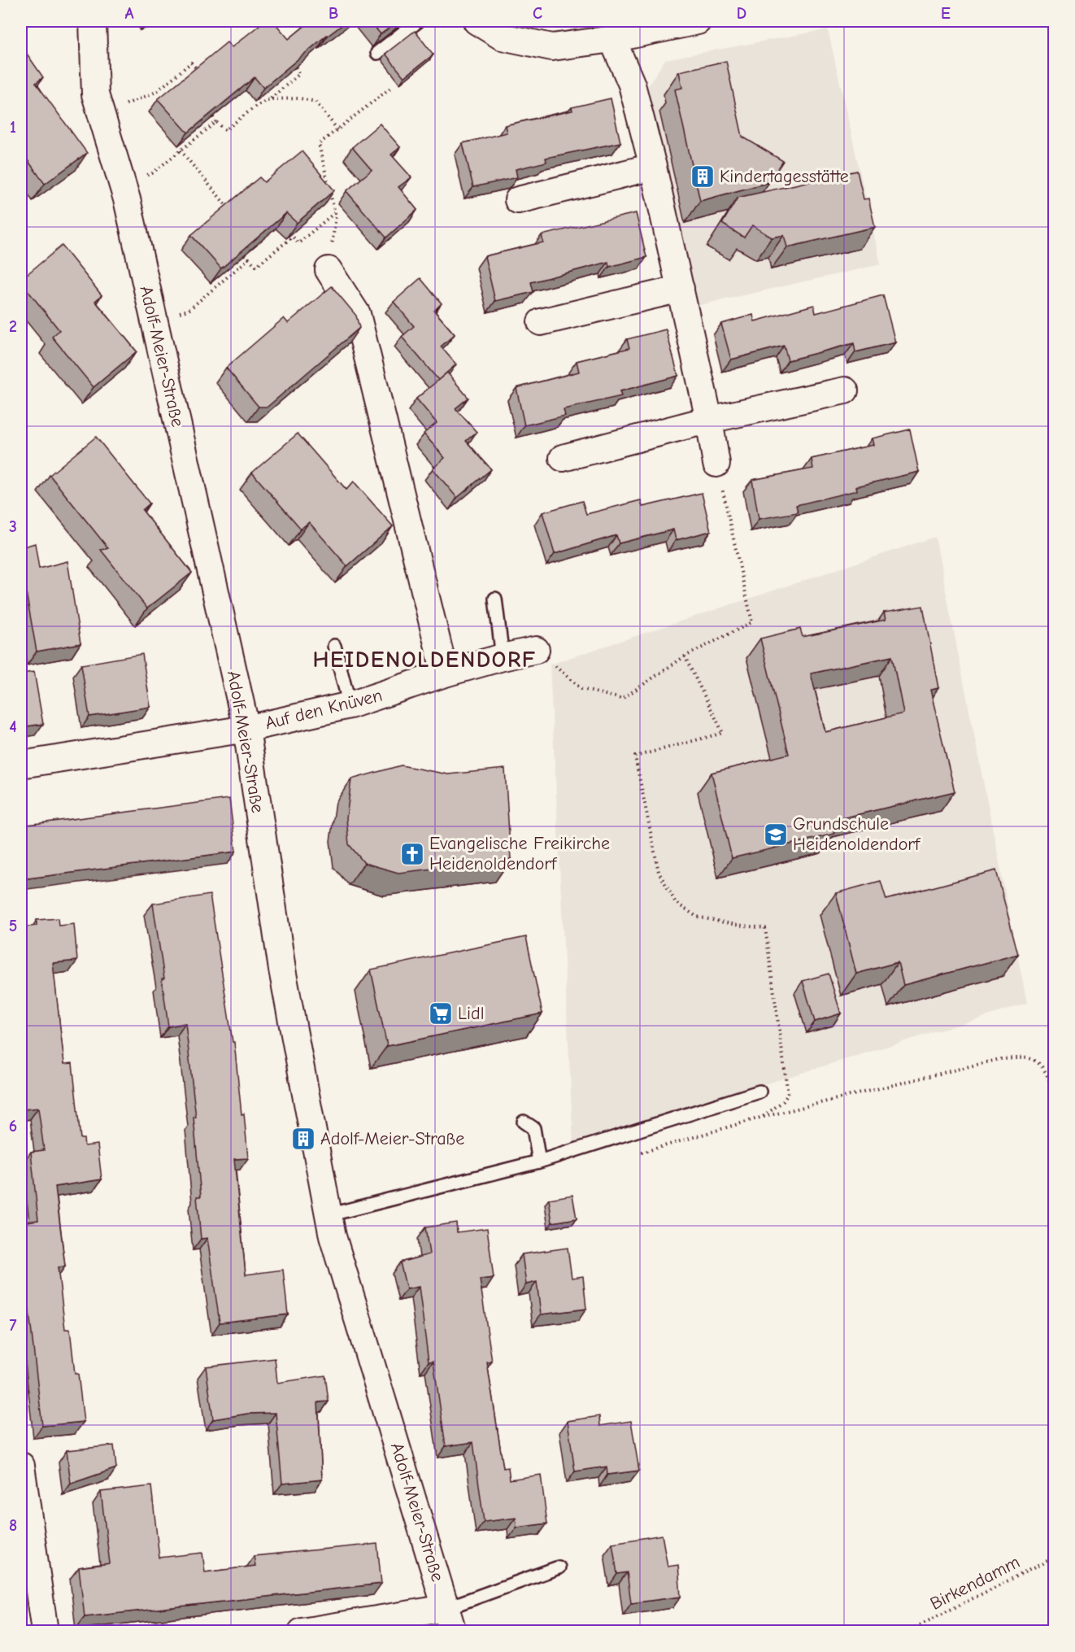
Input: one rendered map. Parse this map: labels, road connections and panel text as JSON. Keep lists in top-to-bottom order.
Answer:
{
  "streets": {
    "street": ["Adolf-Meier-Straße", "Auf den Knüven"],
    "path": ["Birkendamm"]
  },
  "crossings": [
    ["Adolf-Meier-Straße", "Auf den Knüven"]
  ],
  "districts": ["HEIDENOLDENDORF"],
  "places": {
    "building": ["Kindertagesstätte", "Adolf-Meier-Straße"],
    "school or university": ["Grundschule Heidenoldendorf"],
    "church": ["Evangelische Freikirche Heidenoldendorf"],
    "supermarket": ["Lidl"]
  },
  "grid": {
    "columns": [
      "A",
      "B",
      "C",
      "D",
      "E"
    ],
    "rows": [
      "1",
      "2",
      "3",
      "4",
      "5",
      "6",
      "7",
      "8"
    ]
  }
}
